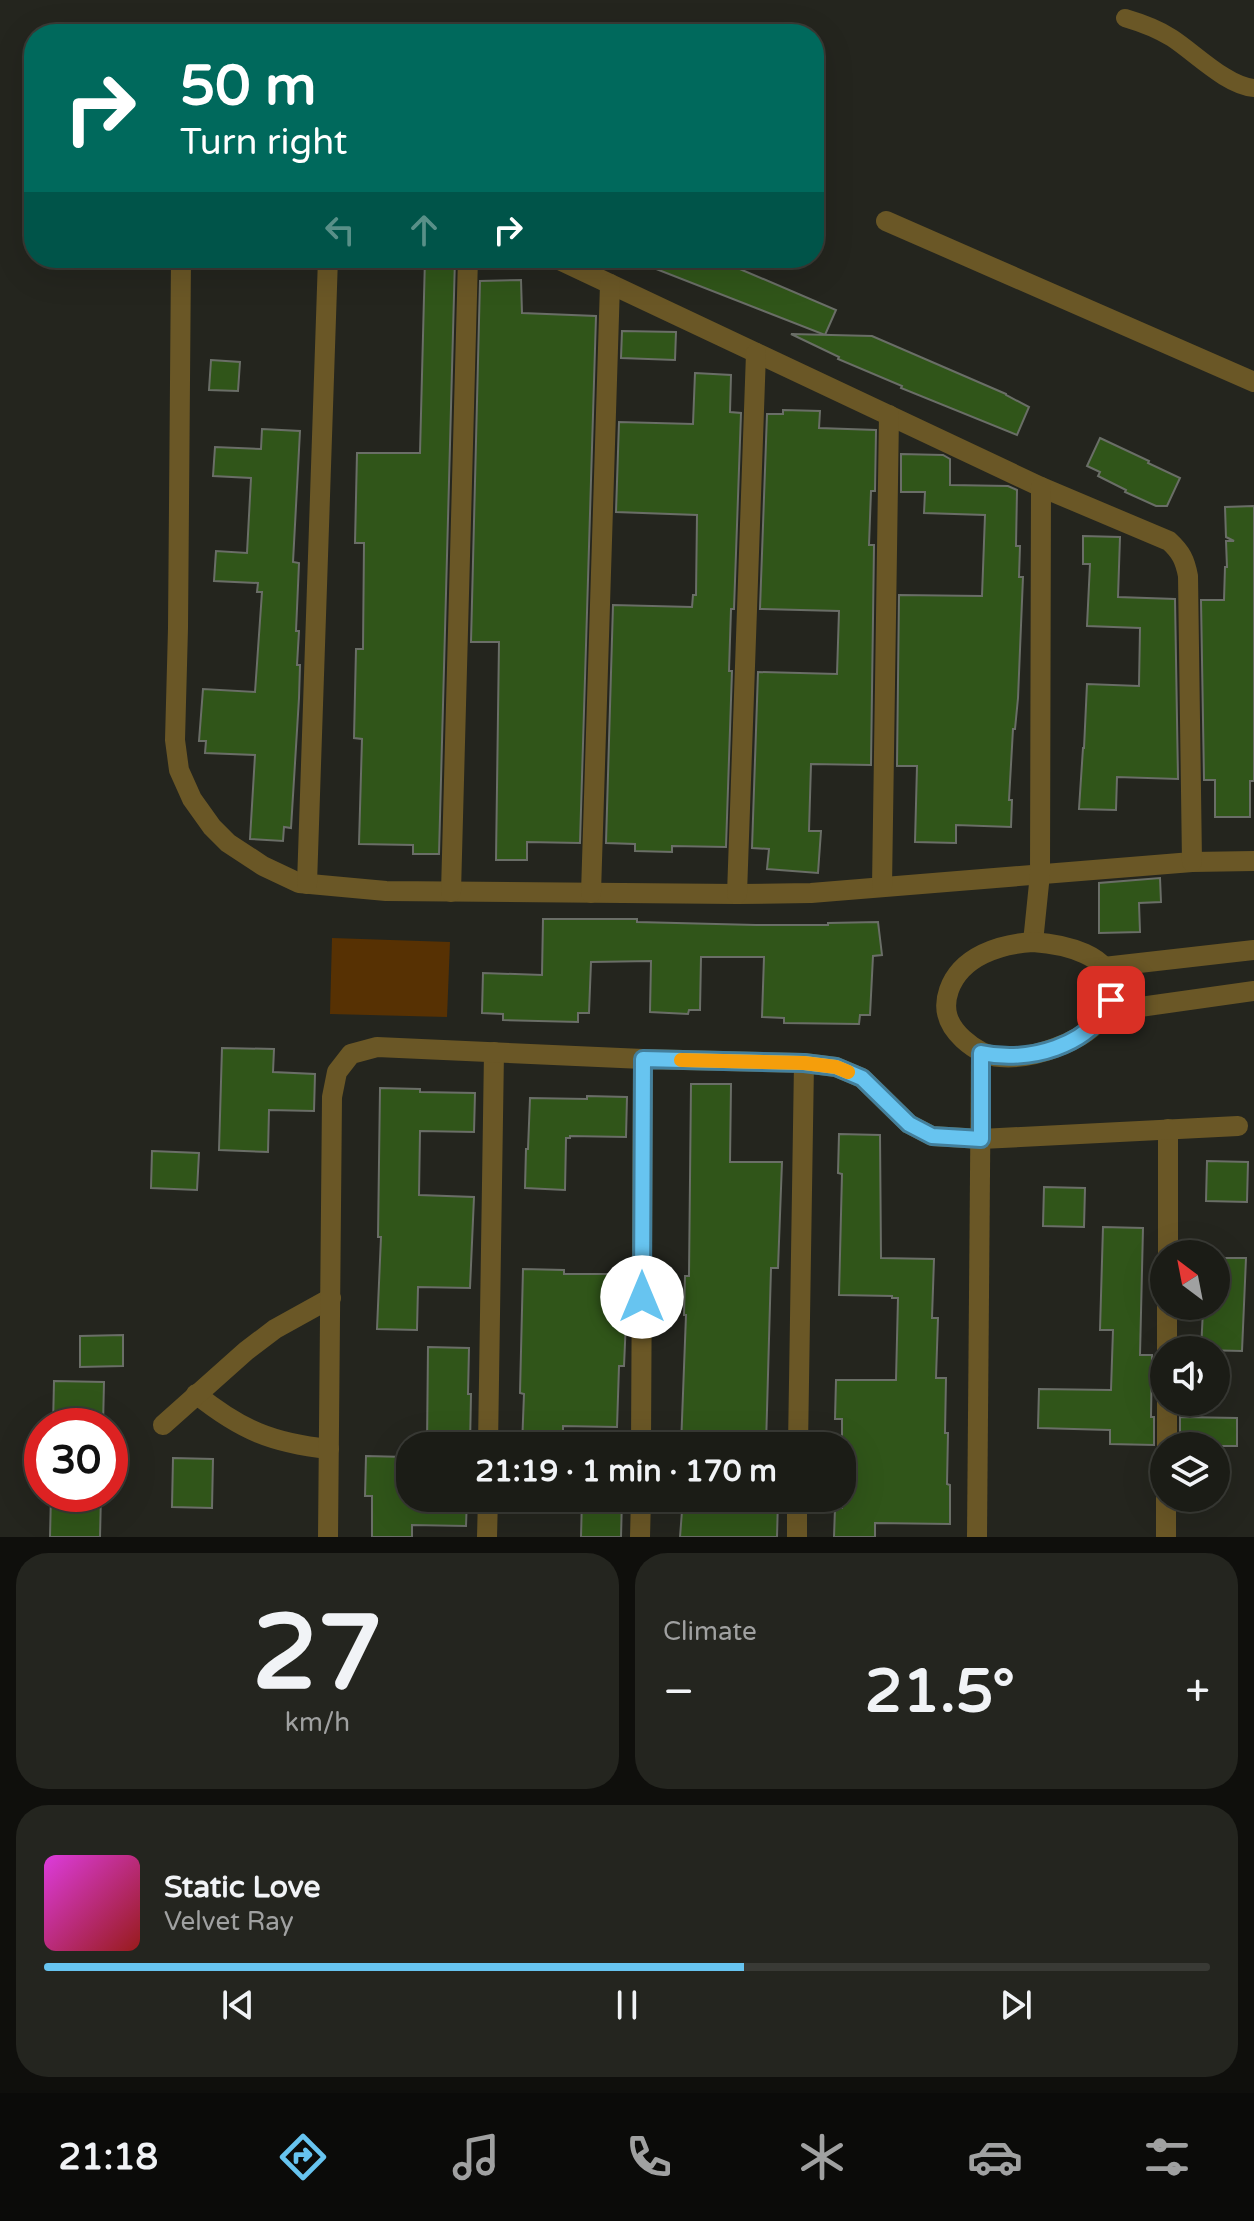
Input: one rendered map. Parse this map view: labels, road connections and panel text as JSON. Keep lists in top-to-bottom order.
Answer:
{
  "north": "top left",
  "page": {
    "turn": ["50 m", "Turn right"],
    "limit": "30",
    "trip": "21:19 · 1 min · 170 m",
    "tile": [
      ["27", "km/h"],
      "Climate"
    ],
    "heat": ["−", "21.5°", "+"],
    "song": ["Static Love", "Velvet Ray"],
    "tabs": "21:18"
  }
}
